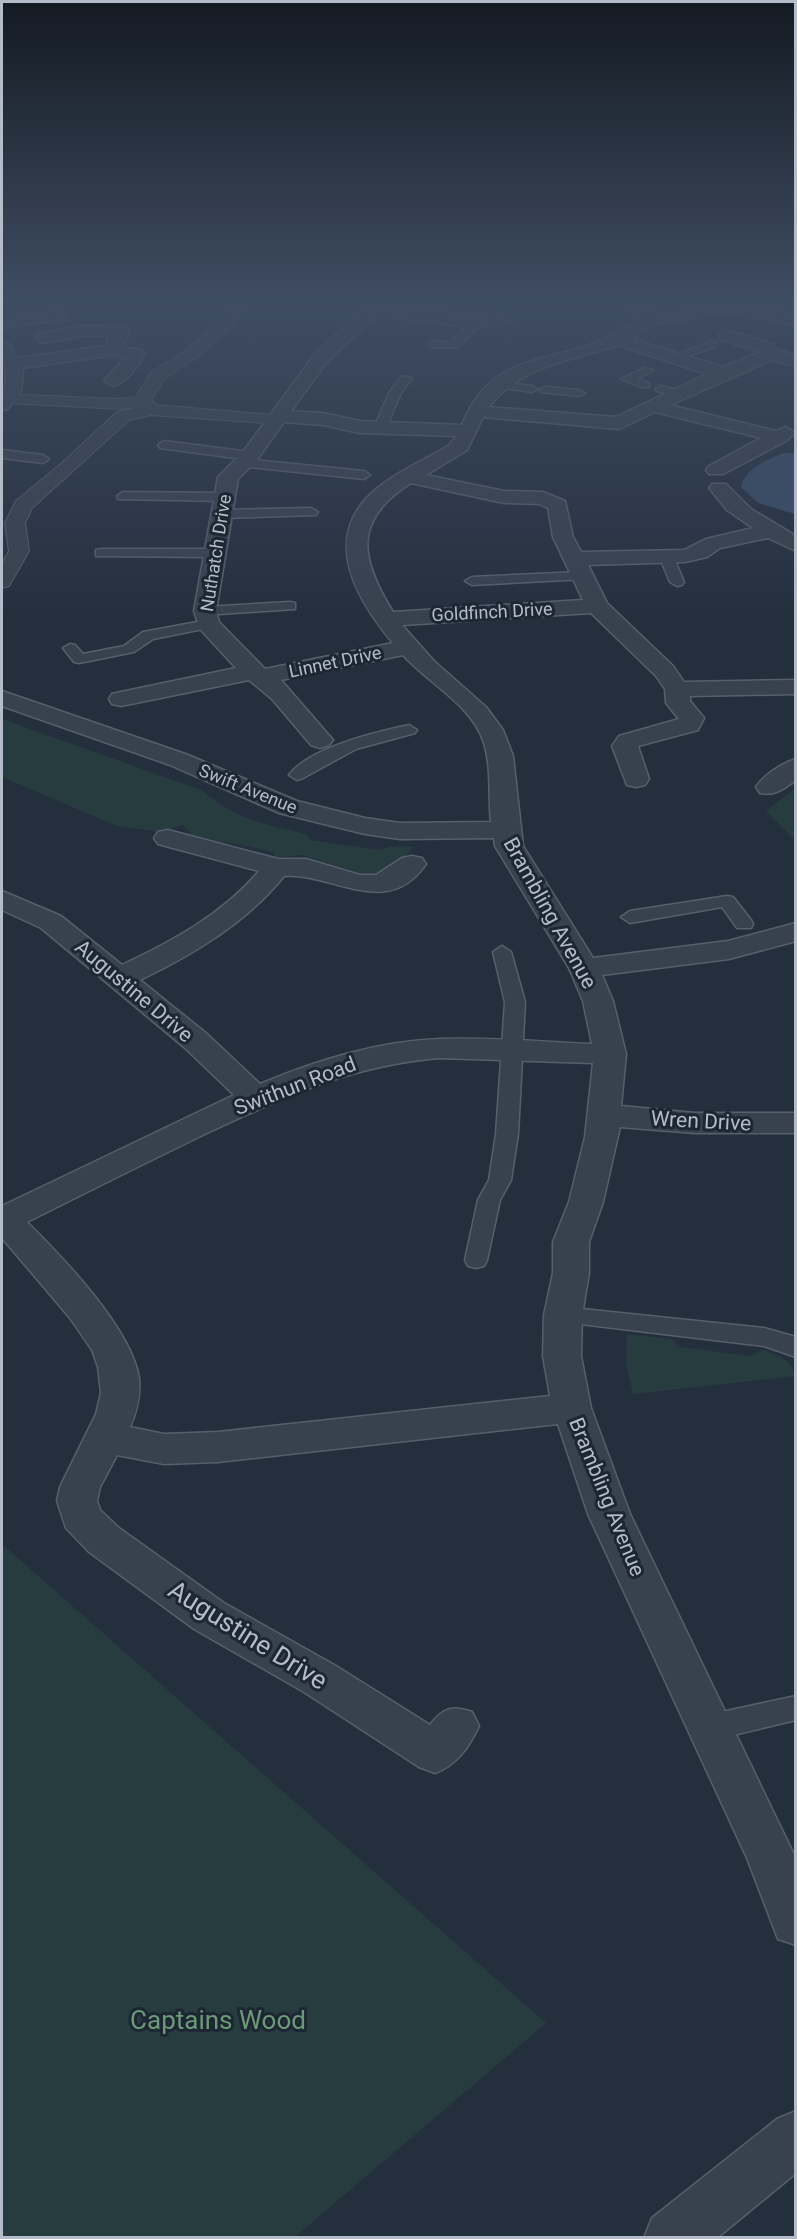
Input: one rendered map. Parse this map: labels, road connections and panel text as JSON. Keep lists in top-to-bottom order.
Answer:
{
  "streets": {
    "street": [
      "Nuthatch Drive",
      "Goldfinch Drive",
      "Linnet Drive",
      "Swift Avenue",
      "Brambling Avenue",
      "Augustine Drive",
      "Swithun Road",
      "Wren Drive"
    ]
  },
  "crossings": [
    ["Nuthatch Drive", "Linnet Drive"],
    ["Goldfinch Drive", "Brambling Avenue"],
    ["Linnet Drive", "Brambling Avenue"],
    ["Swift Avenue", "Brambling Avenue"],
    ["Brambling Avenue", "Swithun Road"],
    ["Brambling Avenue", "Wren Drive"],
    ["Augustine Drive", "Swithun Road"]
  ],
  "parks": ["Captains Wood"]
}
